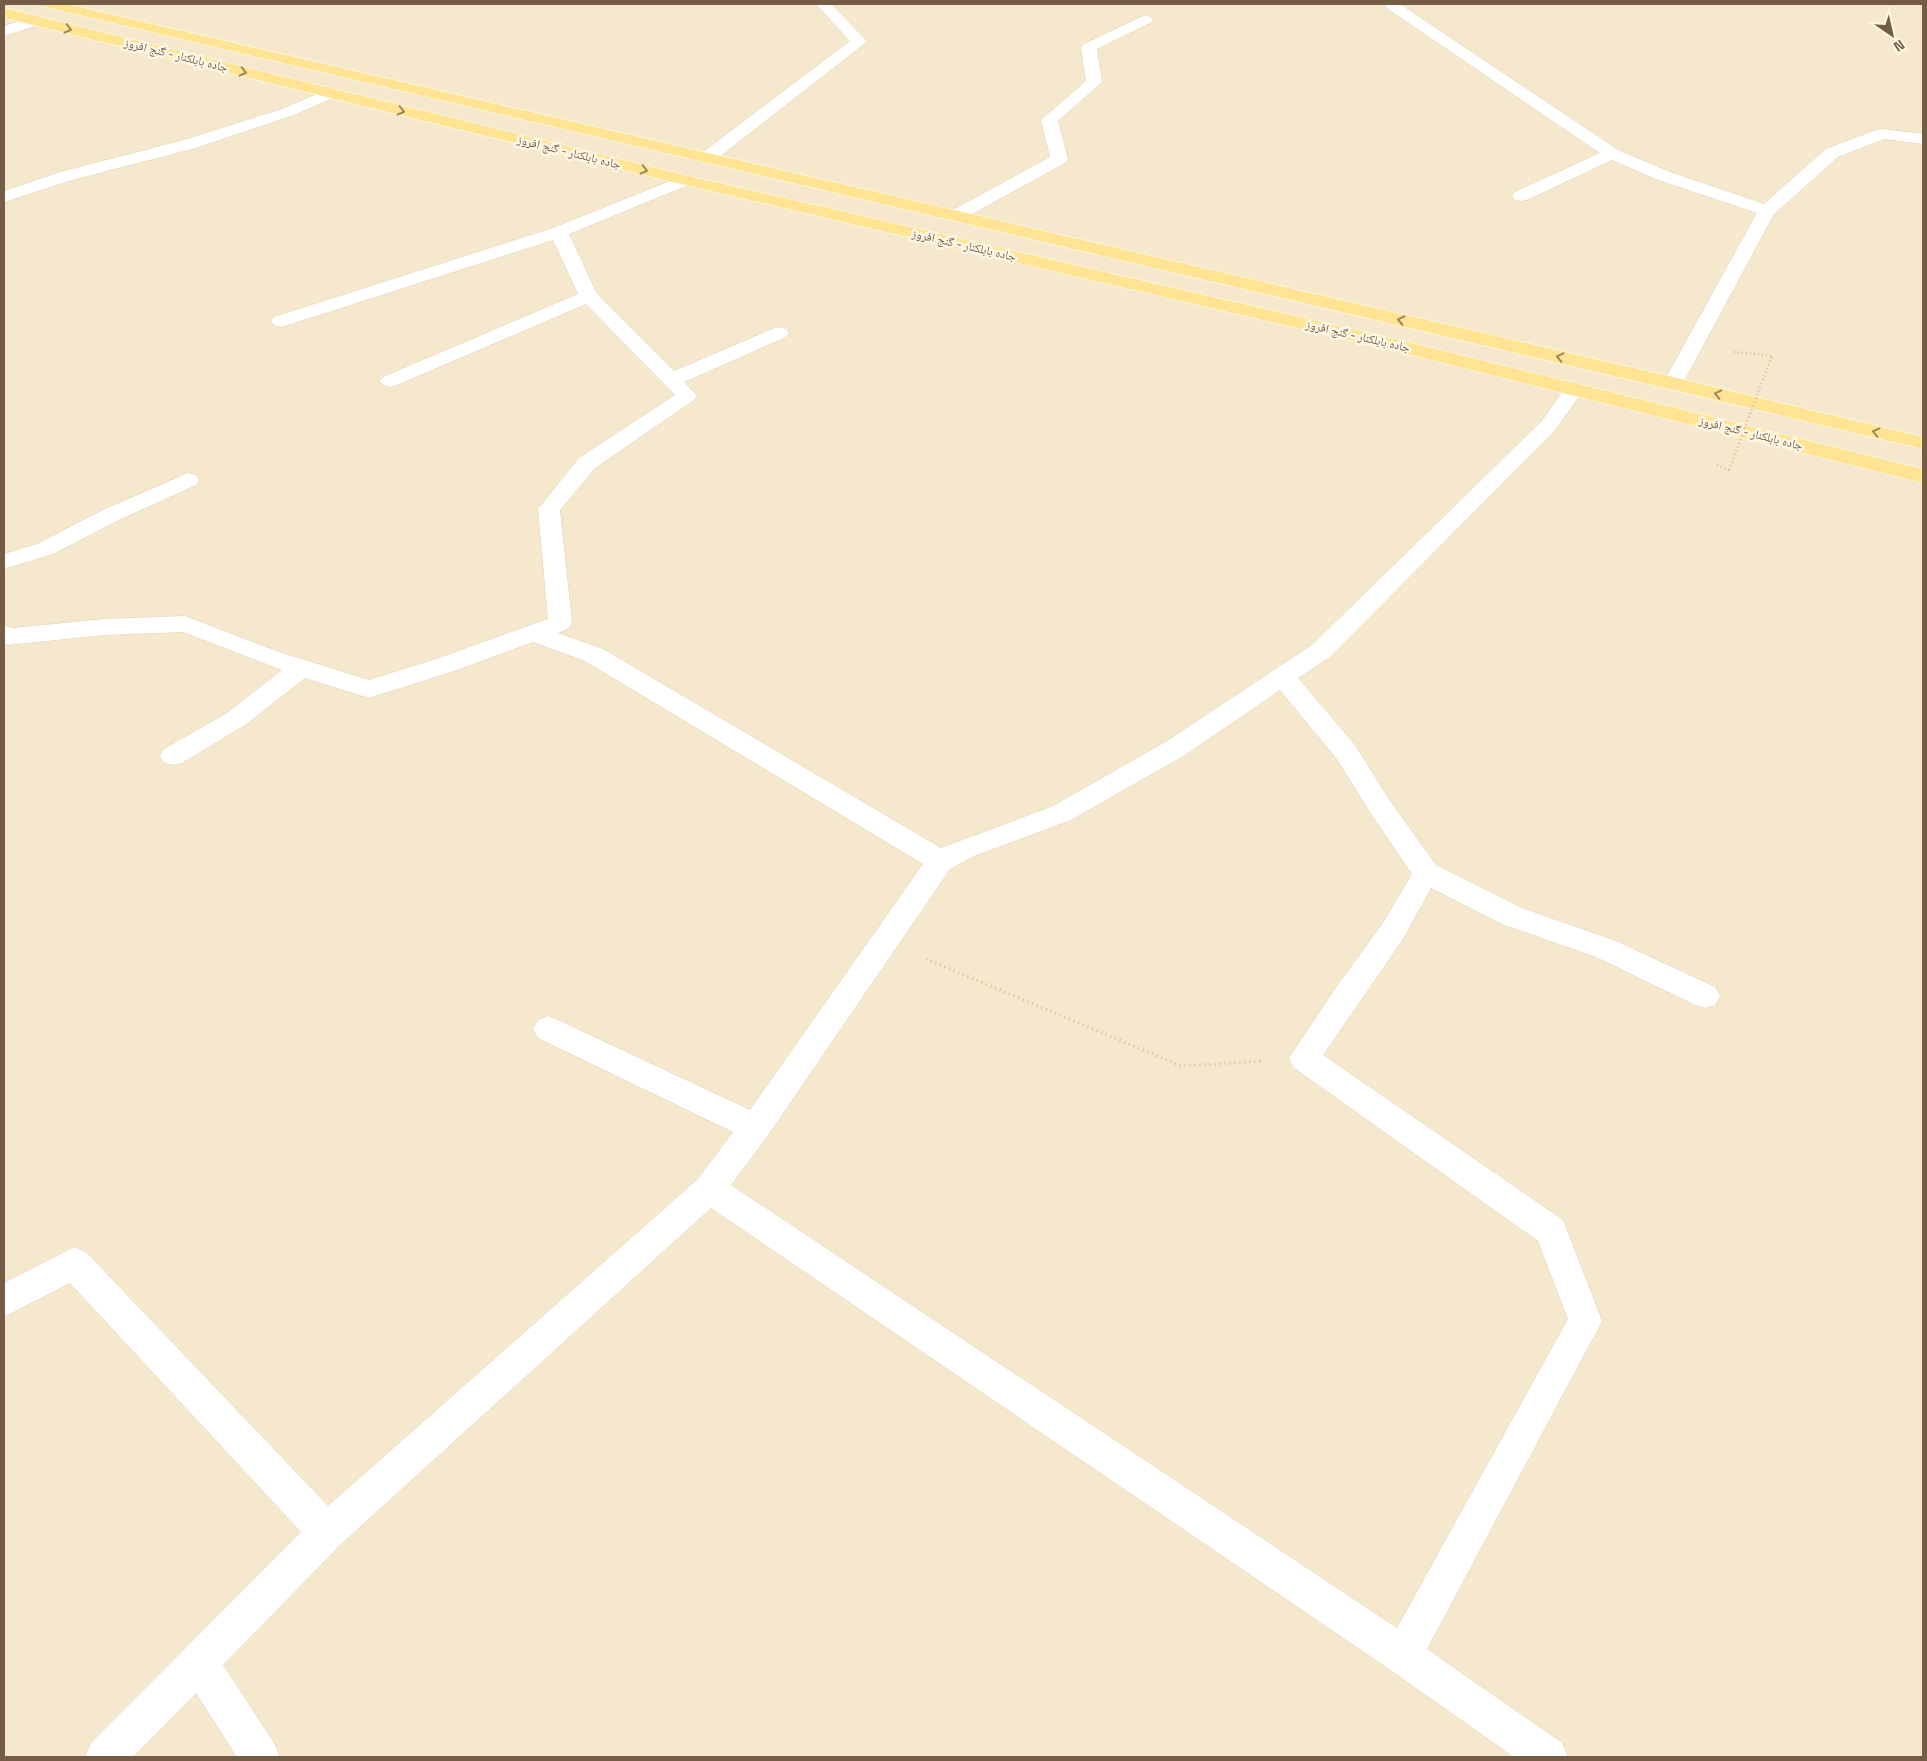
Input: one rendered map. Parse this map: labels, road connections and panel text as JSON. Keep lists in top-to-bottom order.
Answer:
{
  "streets": {
    "main road": ["جاده بابلکنار - گنج افروز"]
  },
  "north": "bottom right"
}
